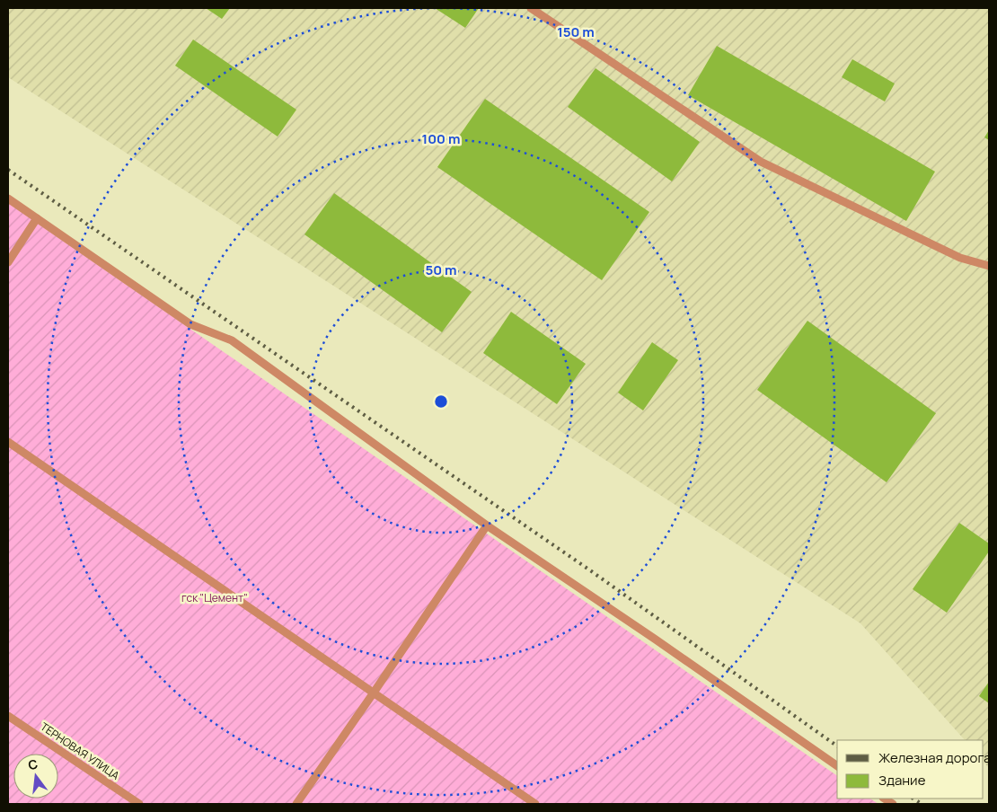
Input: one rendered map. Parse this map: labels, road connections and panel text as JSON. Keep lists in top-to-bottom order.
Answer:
{
  "streets": {
    "lane": ["ТЕРНОВАЯ УЛИЦА"]
  },
  "parks": ["гск \"Цемент\""],
  "legend": ["Железная дорога", "Здание"],
  "north": "top",
  "rings": ["150 m", "100 m", "50 m"]
}
